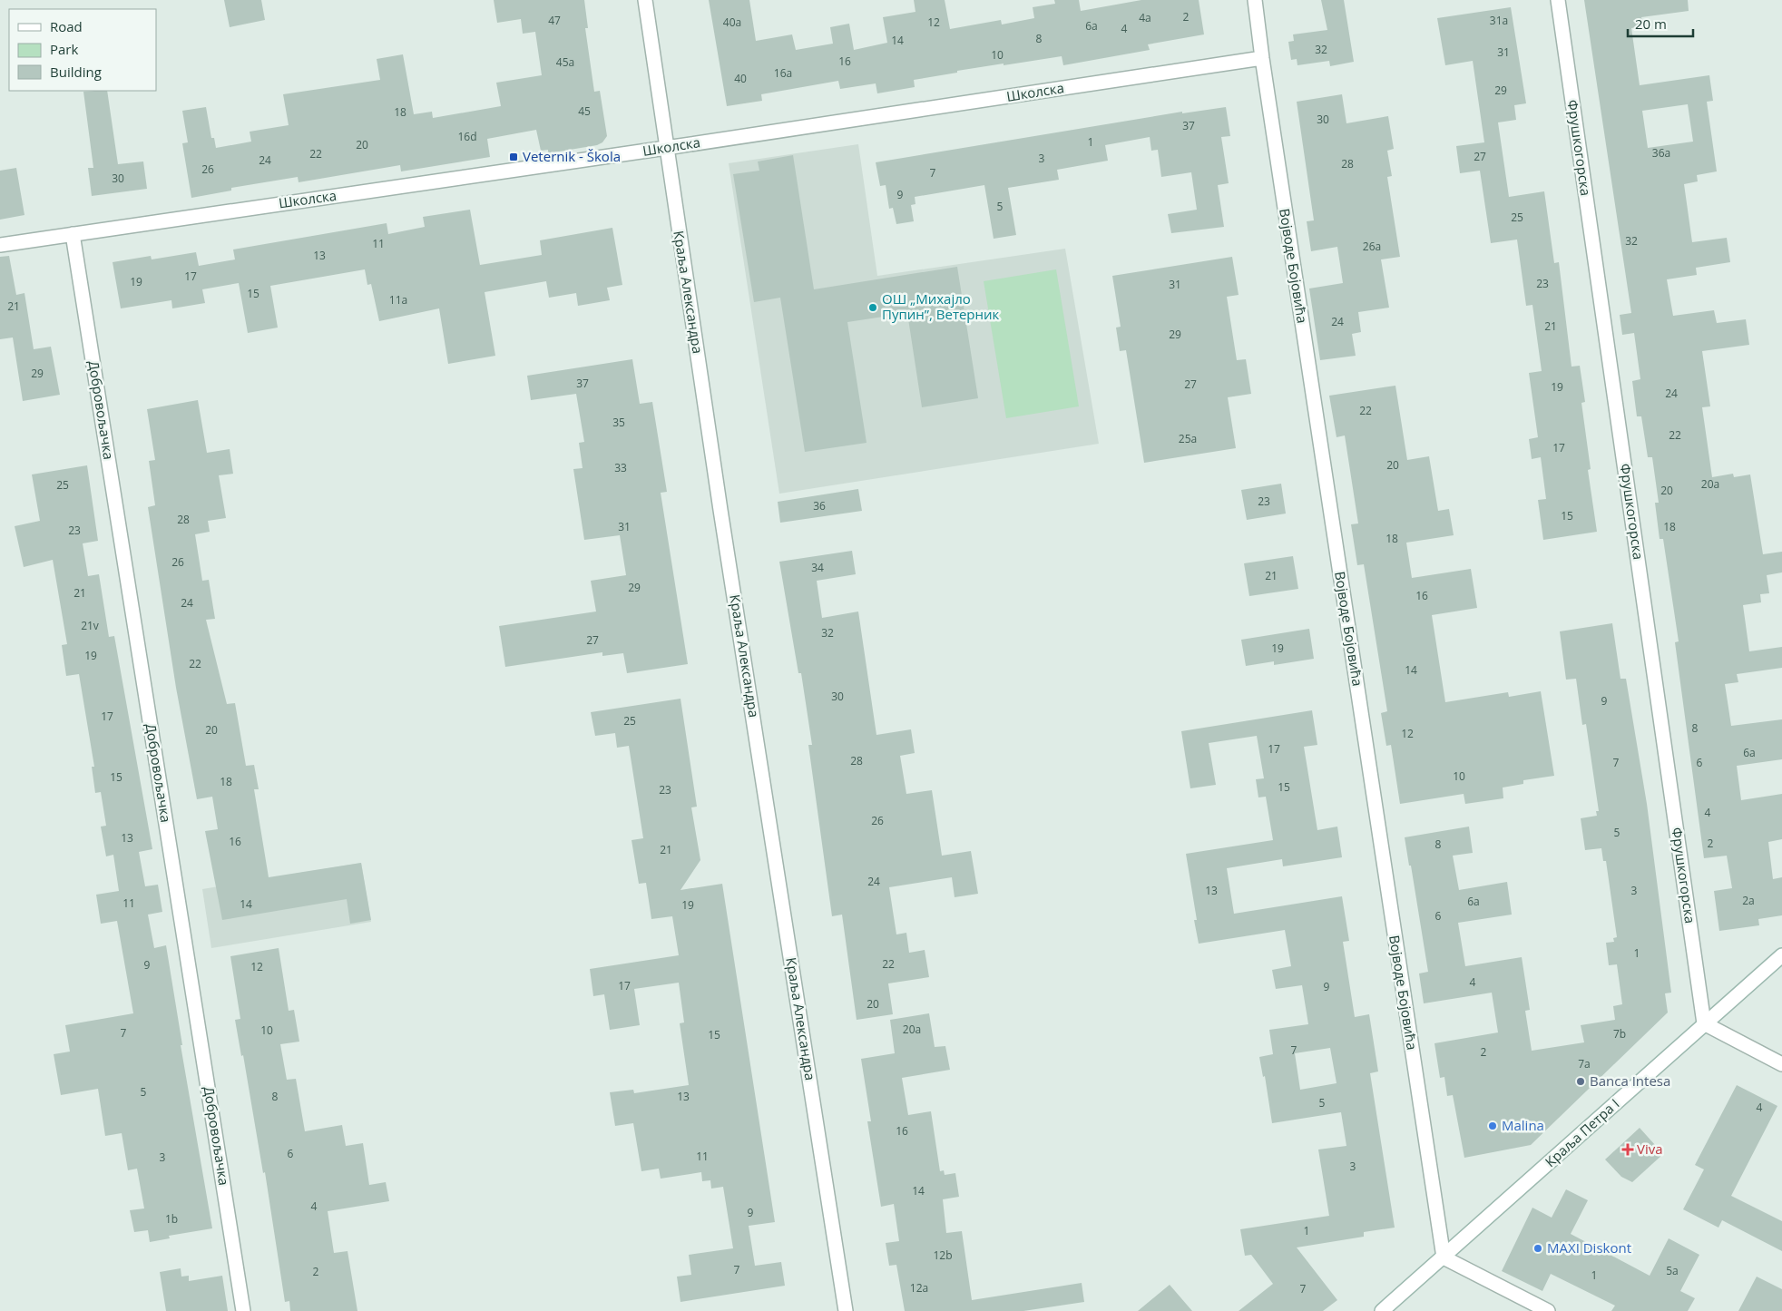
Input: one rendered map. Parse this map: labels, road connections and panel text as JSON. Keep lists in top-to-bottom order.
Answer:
{
  "streets": {
    "street": [
      "Школска",
      "Фрушкогорска",
      "Војводе Бојовића",
      "Краља Александра",
      "Добровољачка",
      "Краља Петра I"
    ]
  },
  "crossings": [
    ["Школска", "Војводе Бојовића"],
    ["Школска", "Краља Александра"],
    ["Школска", "Добровољачка"],
    ["Фрушкогорска", "Краља Петра I"],
    ["Војводе Бојовића", "Краља Петра I"]
  ],
  "places": {
    "transit": ["Veternik - Škola"],
    "other": [
      "ОШ „Михајло Пупин”, Ветерник",
      "Banca Intesa",
      "Malina",
      "MAXI Diskont"
    ],
    "health": ["Viva"]
  },
  "house_numbers": [
    "2",
    "4a",
    "47",
    "31a",
    "40a",
    "12",
    "6a",
    "4",
    "8",
    "14",
    "32",
    "31",
    "10",
    "16",
    "45a",
    "16a",
    "40",
    "29",
    "45",
    "18",
    "30",
    "37",
    "16d",
    "1",
    "20",
    "36a",
    "22",
    "27",
    "3",
    "24",
    "28",
    "26",
    "7",
    "30",
    "9",
    "5",
    "25",
    "32",
    "11",
    "26a",
    "13",
    "17",
    "19",
    "23",
    "31",
    "15",
    "11a",
    "21",
    "24",
    "21",
    "29",
    "29",
    "37",
    "27",
    "19",
    "24",
    "22",
    "35",
    "22",
    "25a",
    "17",
    "20",
    "33",
    "20a",
    "25",
    "20",
    "23",
    "36",
    "15",
    "28",
    "31",
    "18",
    "23",
    "18",
    "26",
    "34",
    "21",
    "29",
    "21",
    "16",
    "24",
    "21v",
    "32",
    "27",
    "19",
    "19",
    "22",
    "14",
    "30",
    "9",
    "17",
    "25",
    "8",
    "20",
    "12",
    "17",
    "6a",
    "28",
    "7",
    "6",
    "10",
    "15",
    "18",
    "15",
    "23",
    "4",
    "26",
    "5",
    "13",
    "16",
    "2",
    "8",
    "21",
    "24",
    "13",
    "3",
    "2a",
    "6a",
    "11",
    "14",
    "19",
    "6",
    "1",
    "22",
    "9",
    "12",
    "4",
    "17",
    "9",
    "20",
    "20a",
    "10",
    "7",
    "7b",
    "15",
    "7",
    "2",
    "7a",
    "5",
    "8",
    "13",
    "5",
    "4",
    "16",
    "6",
    "11",
    "3",
    "3",
    "14",
    "4",
    "9",
    "1b",
    "1",
    "12b",
    "7",
    "5a",
    "2",
    "1",
    "12a",
    "7"
  ],
  "legend": ["Road", "Park", "Building"],
  "scale_bar": "20 m"
}
